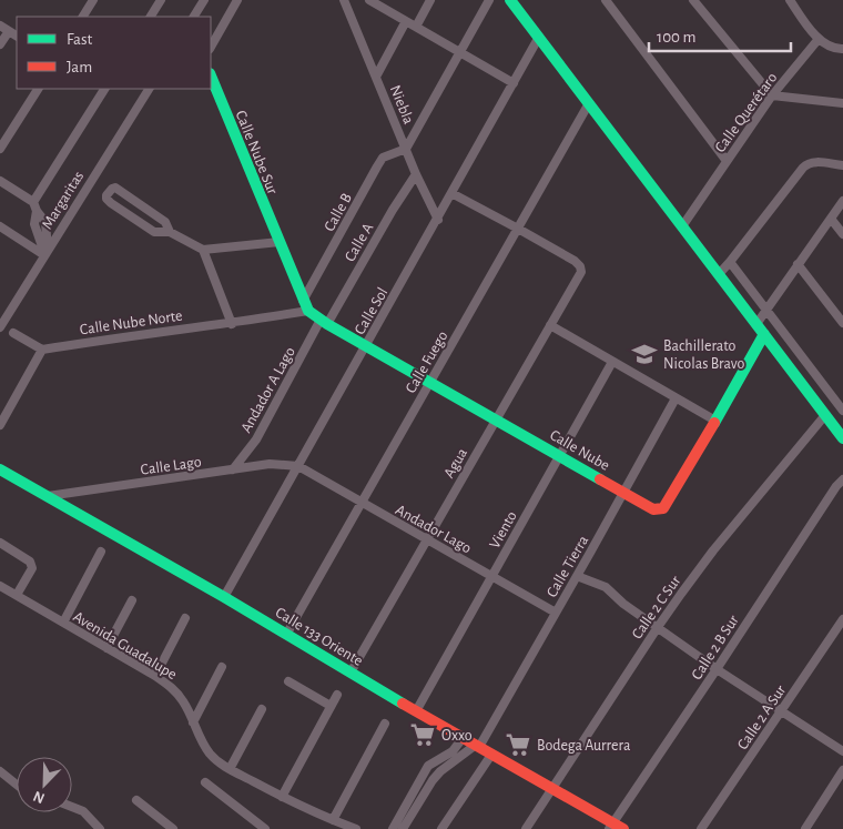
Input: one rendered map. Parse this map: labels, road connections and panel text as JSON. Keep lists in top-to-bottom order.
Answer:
{
  "streets": {
    "street": [
      "Niebla",
      "Calle Querétaro",
      "Calle Nube Sur",
      "Margaritas",
      "Calle B",
      "Calle A",
      "Calle Sol",
      "Calle Nube Norte",
      "Calle Fuego",
      "Andador A Lago",
      "Calle Nube",
      "Agua",
      "Calle Lago",
      "Andador Lago",
      "Viento",
      "Calle Tierra",
      "Calle 2 C Sur",
      "Calle 133 Oriente",
      "Avenida Guadalupe",
      "Calle 2 B Sur",
      "Calle 2 A Sur"
    ]
  },
  "crossings": [
    ["Niebla", "Calle B"],
    ["Niebla", "Calle A"],
    ["Niebla", "Calle Sol"],
    ["Calle Nube Sur", "Calle B"],
    ["Calle Nube Sur", "Calle Nube Norte"],
    ["Calle Nube Sur", "Calle Nube"],
    ["Calle B", "Calle Nube Norte"],
    ["Calle B", "Calle Nube"],
    ["Calle A", "Andador A Lago"],
    ["Calle A", "Calle Nube"],
    ["Calle Sol", "Calle Nube"],
    ["Calle Sol", "Calle Lago"],
    ["Calle Sol", "Andador Lago"],
    ["Calle Sol", "Calle 133 Oriente"],
    ["Calle Nube Norte", "Calle Nube"],
    ["Calle Fuego", "Calle Nube"],
    ["Calle Fuego", "Agua"],
    ["Calle Fuego", "Andador Lago"],
    ["Calle Fuego", "Calle 133 Oriente"],
    ["Andador A Lago", "Calle Nube"],
    ["Andador A Lago", "Calle Lago"],
    ["Calle Nube", "Agua"],
    ["Calle Nube", "Viento"],
    ["Calle Nube", "Calle Tierra"],
    ["Agua", "Andador Lago"],
    ["Agua", "Calle 133 Oriente"],
    ["Calle Lago", "Andador Lago"],
    ["Calle Lago", "Calle 133 Oriente"],
    ["Andador Lago", "Viento"],
    ["Andador Lago", "Calle Tierra"],
    ["Viento", "Calle 133 Oriente"],
    ["Calle Tierra", "Calle 133 Oriente"],
    ["Calle 2 C Sur", "Calle 133 Oriente"],
    ["Calle 133 Oriente", "Calle 2 B Sur"]
  ],
  "places": {
    "school or university": ["Bachillerato Nicolas Bravo"],
    "supermarket": ["Oxxo", "Bodega Aurrera"]
  },
  "legend": ["Fast", "Jam"],
  "scale_bar": "100 m",
  "north": "bottom left"
}
